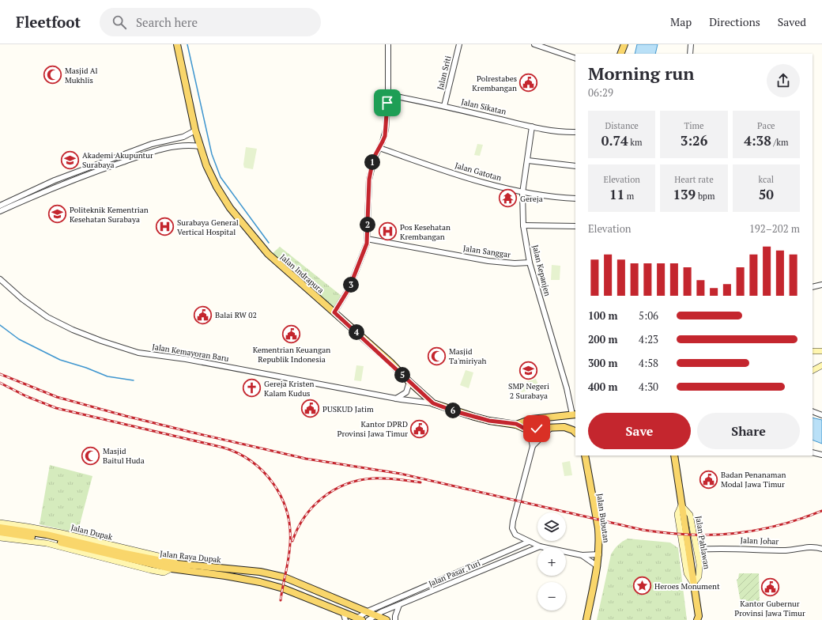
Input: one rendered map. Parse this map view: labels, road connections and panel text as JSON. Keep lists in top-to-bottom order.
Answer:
{
  "streets": {
    "main road": [
      "Jalan Indrapura",
      "Jalan Bubutan",
      "Jalan Dupak",
      "Jalan Pahlawan",
      "Jalan Raya Dupak"
    ],
    "street": [
      "Jalan Sriti",
      "Jalan Sikatan",
      "Jalan Gatotan",
      "Jalan Sanggar",
      "Jalan Kepanjen",
      "Jalan Kemayoran Baru",
      "Jalan Johar",
      "Jalan Pasar Turi"
    ]
  },
  "crossings": [
    ["Jalan Sriti", "Jalan Sikatan"],
    ["Jalan Sikatan", "Jalan Kepanjen"],
    ["Jalan Gatotan", "Jalan Kepanjen"],
    ["Jalan Sanggar", "Jalan Kepanjen"],
    ["Jalan Indrapura", "Jalan Kemayoran Baru"],
    ["Jalan Dupak", "Jalan Raya Dupak"],
    ["Jalan Johar", "Jalan Pahlawan"],
    ["Jalan Raya Dupak", "Jalan Pasar Turi"]
  ],
  "places": {
    "mosque": ["Masjid Al Mukhlis", "Masjid Ta'miriyah", "Masjid Baitul Huda"],
    "public building": [
      "Polrestabes Krembangan",
      "Balai RW 02",
      "Kementrian Keuangan Republik Indonesia",
      "PUSKUD Jatim",
      "Kantor DPRD Provinsi Jawa Timur",
      "Badan Penanaman Modal Jawa Timur",
      "Kantor Gubernur Provinsi Jawa Timur"
    ],
    "school or university": ["Akademi Akupuntur Surabaya", "Politeknik Kementrian Kesehatan Surabaya", "SMP Negeri 2 Surabaya"],
    "temple": ["Gereja"],
    "hospital": ["Surabaya General Vertical Hospital", "Pos Kesehatan Krembangan"],
    "church": ["Gereja Kristen Kalam Kudus"],
    "place": ["Heroes Monument"]
  },
  "page": {
    "header": "Fleetfoot",
    "search": "Search here",
    "nav": ["Map", "Directions", "Saved"],
    "heading": ["Morning run", "06:29"],
    "stats": [
      ["Distance", "0.74 km"],
      ["Time", "3:26"],
      ["Pace", "4:38 /km"],
      ["Elevation", "11 m"],
      ["Heart rate", "139 bpm"],
      ["kcal", "50"]
    ],
    "pins": [
      "1",
      "2",
      "3",
      "4",
      "5",
      "6"
    ],
    "chart": ["Elevation", "192–202 m"],
    "list": [
      {
        "name": "100 m",
        "note": "5:06"
      },
      {
        "name": "200 m",
        "note": "4:23"
      },
      {
        "name": "300 m",
        "note": "4:58"
      },
      {
        "name": "400 m",
        "note": "4:30"
      }
    ],
    "buttons": ["Save", "Share"],
    "map_buttons": ["+", "−"]
  }
}
